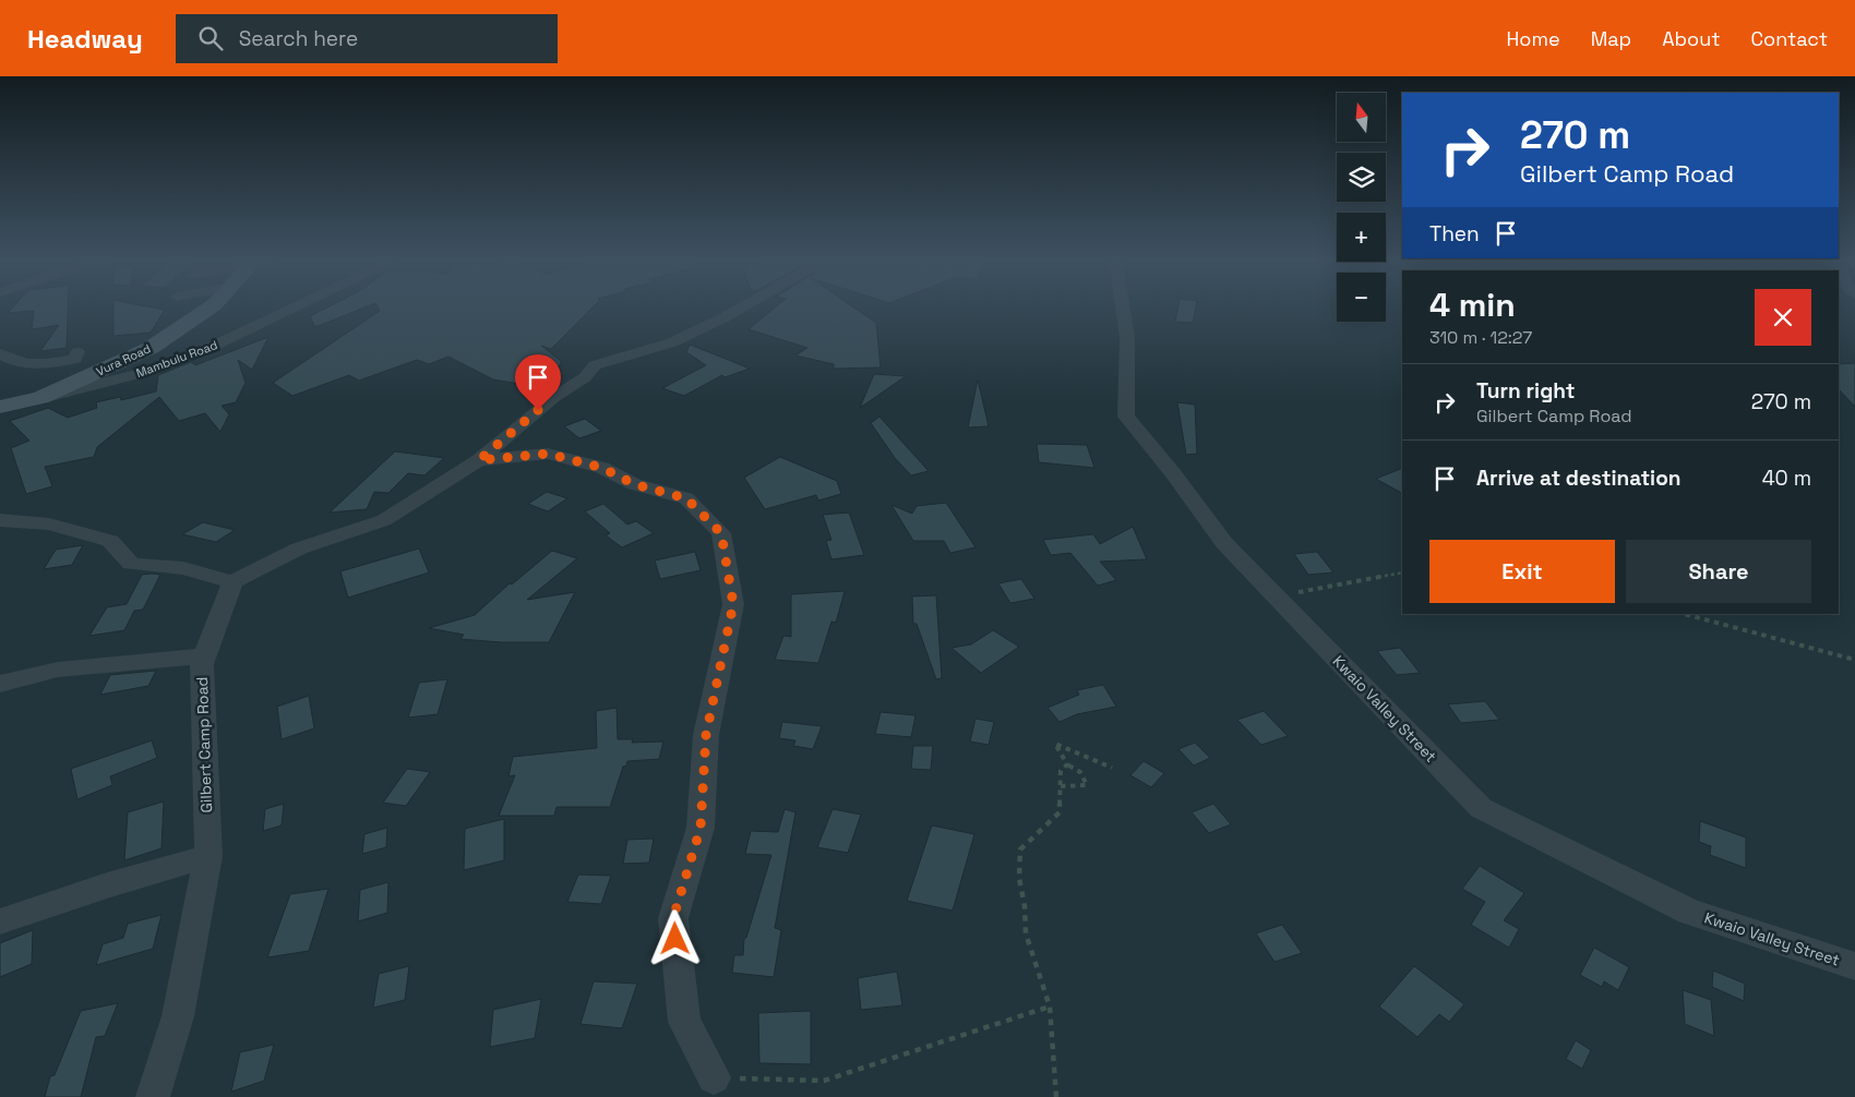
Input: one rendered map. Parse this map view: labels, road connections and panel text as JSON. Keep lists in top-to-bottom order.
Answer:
{
  "streets": {
    "street": [
      "Mambulu Road",
      "Vura Road",
      "Kwaio Valley Street",
      "Gilbert Camp Road"
    ]
  },
  "crossings": [
    ["Mambulu Road", "Vura Road"]
  ],
  "north": "top",
  "page": {
    "header": "Headway",
    "search": "Search here",
    "nav": [
      "Home",
      "Map",
      "About",
      "Contact"
    ],
    "map_buttons": ["+", "−"],
    "turn": ["270 m", "Gilbert Camp Road"],
    "then": "Then",
    "heading": ["4 min", "310 m · 12:27"],
    "list": [
      {
        "name": "Turn right",
        "note": "Gilbert Camp Road",
        "value": "270 m"
      },
      {
        "name": "Arrive at destination",
        "value": "40 m"
      }
    ],
    "buttons": ["Exit", "Share"]
  }
}
